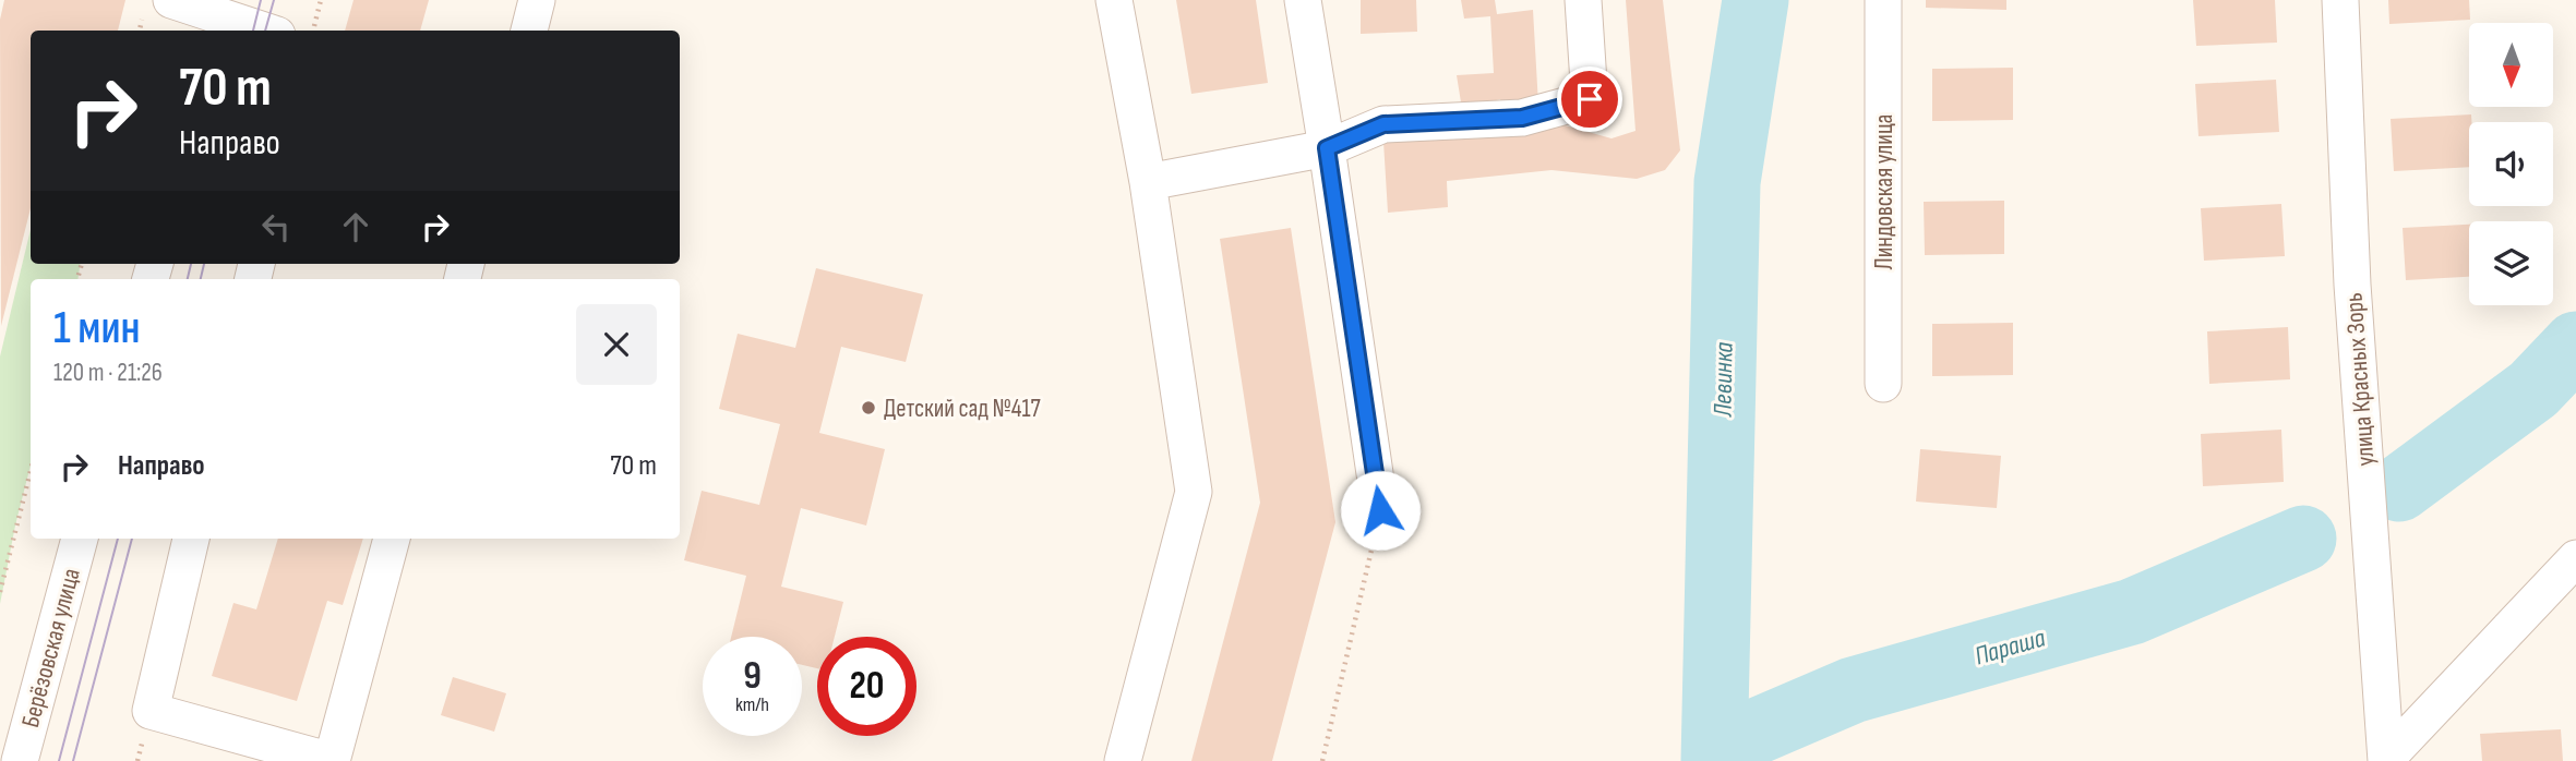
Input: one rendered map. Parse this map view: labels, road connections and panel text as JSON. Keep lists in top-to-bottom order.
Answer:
{
  "streets": {
    "street": ["Линдовская улица", "улица Красных Зорь", "Берёзовская улица"]
  },
  "water": ["Левинка", "Параша"],
  "places": ["Детский сад №417"],
  "north": "bottom",
  "page": {
    "turn": ["70 m", "Направо"],
    "heading": ["1 мин", "120 m · 21:26"],
    "list": [
      {
        "name": "Направо",
        "value": "70 m"
      }
    ],
    "speed": "9 km/h",
    "limit": "20"
  }
}
